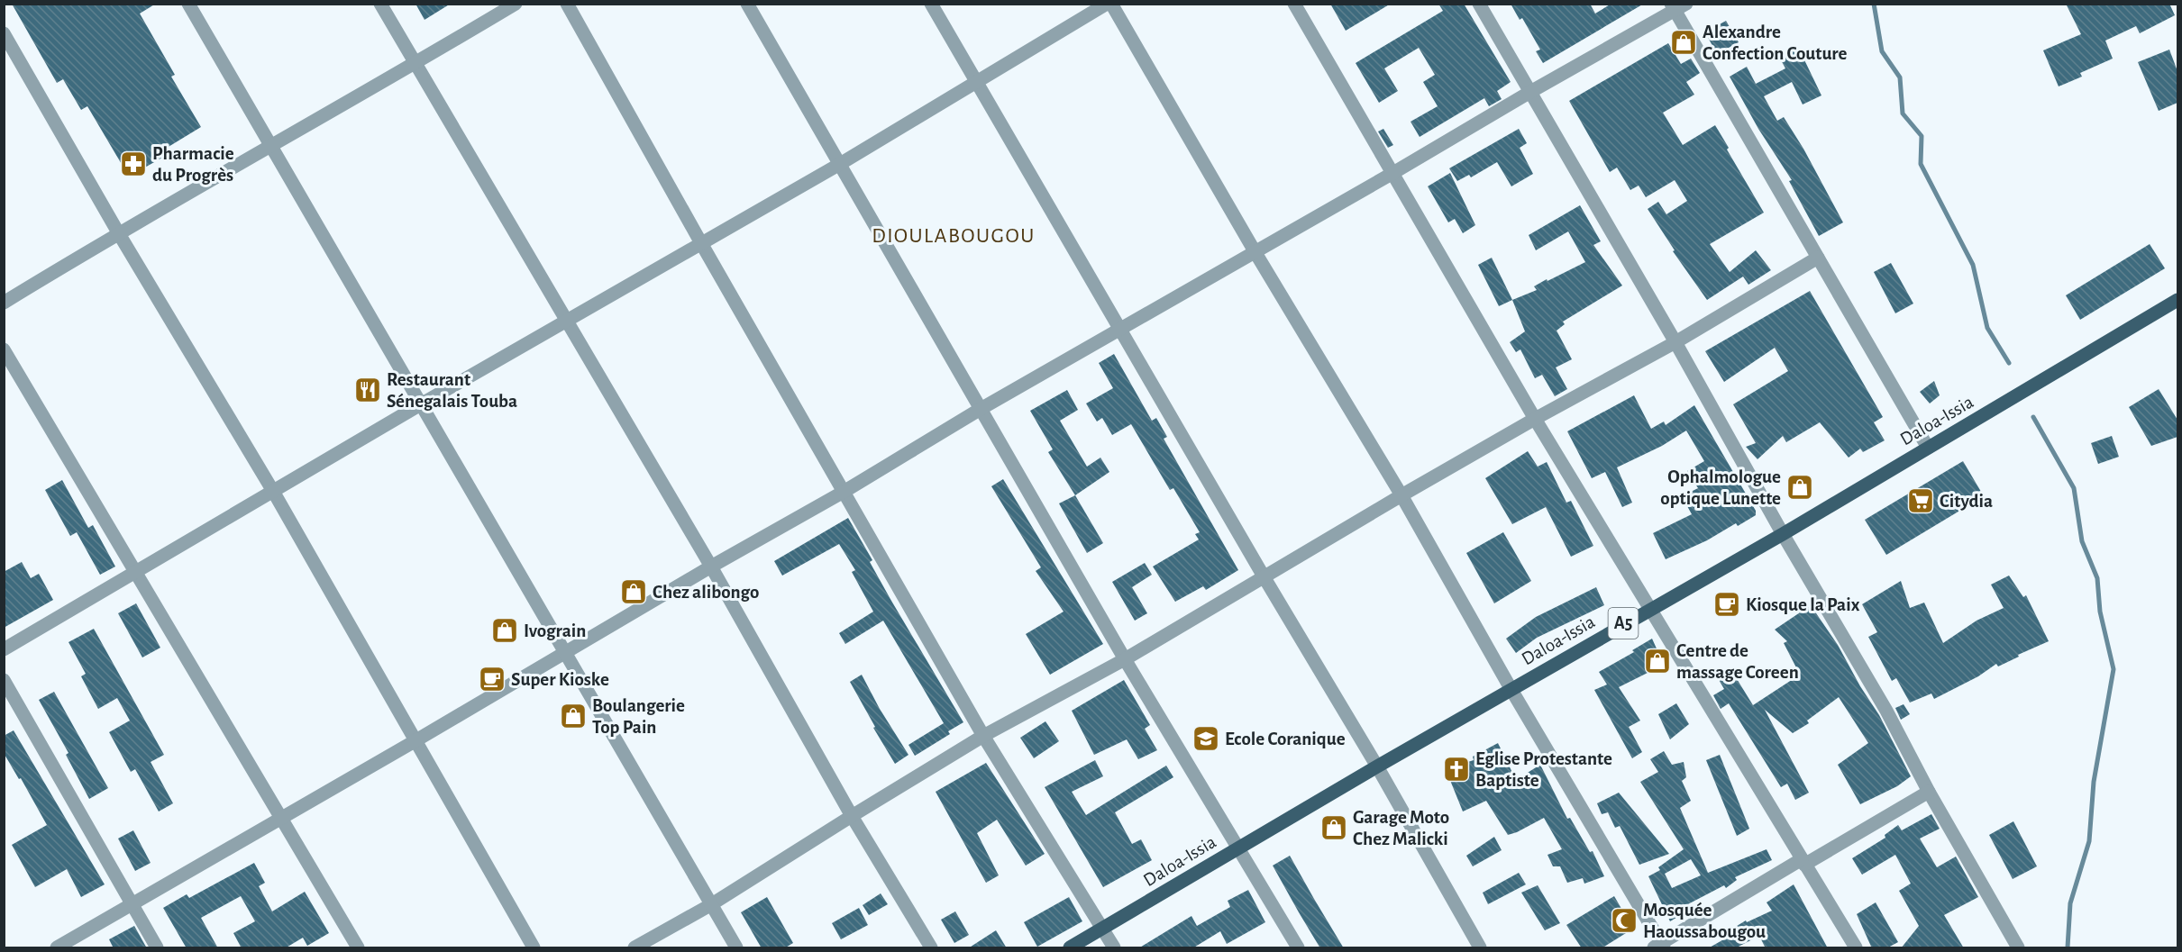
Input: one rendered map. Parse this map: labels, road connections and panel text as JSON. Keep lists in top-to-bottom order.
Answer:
{
  "streets": {
    "main road": ["Daloa-Issia", "A5"]
  },
  "districts": ["DIOULABOUGOU"],
  "places": {
    "shop": [
      "Alexandre Confection Couture",
      "Ophalmologue optique Lunette",
      "Chez alibongo",
      "Ivograin",
      "Centre de massage Coreen",
      "Boulangerie Top Pain",
      "Garage Moto Chez Malicki"
    ],
    "pharmacy": ["Pharmacie du Progrès"],
    "restaurant": ["Restaurant Sénegalais Touba"],
    "supermarket": ["Citydia"],
    "cafe": ["Kiosque la Paix", "Super Kioske"],
    "school or university": ["Ecole Coranique"],
    "church": ["Eglise Protestante Baptiste"],
    "mosque": ["Mosquée Haoussabougou"]
  }
}
